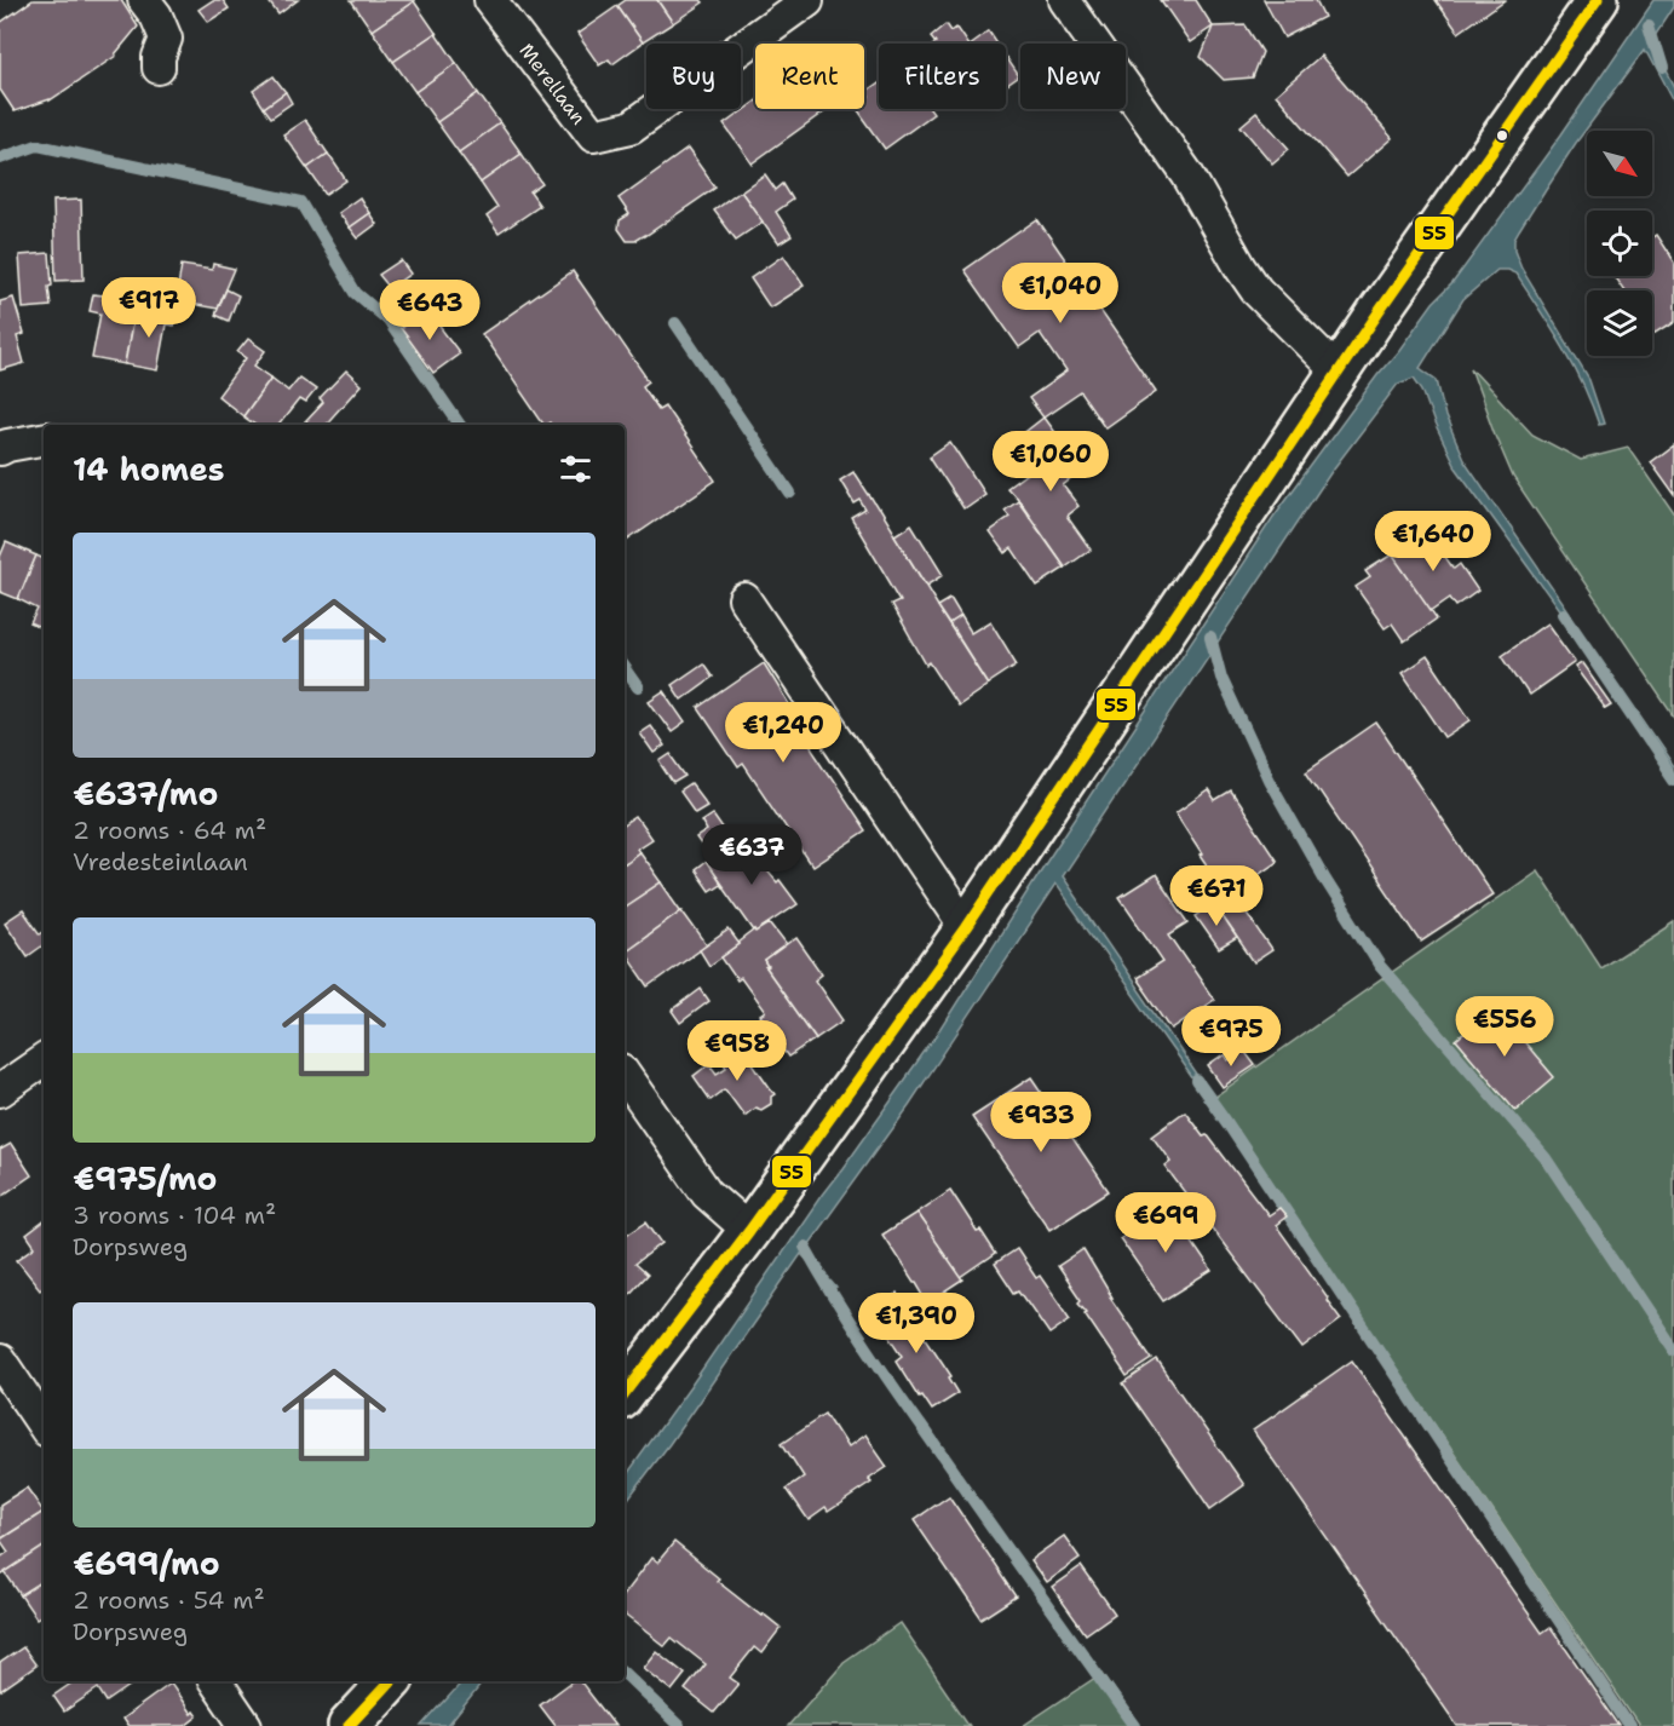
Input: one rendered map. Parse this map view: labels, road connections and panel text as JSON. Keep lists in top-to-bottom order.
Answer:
{
  "streets": {
    "street": ["Merellaan"]
  },
  "lines": ["transit line 55"],
  "north": "bottom right",
  "page": {
    "chip": [
      "Buy",
      "Rent",
      "Filters",
      "New"
    ],
    "price": [
      "€1,040",
      "€917",
      "€643",
      "€1,060",
      "€1,640",
      "€1,240",
      "€637",
      "€671",
      "€556",
      "€975",
      "€958",
      "€933",
      "€699",
      "€1,390"
    ],
    "heading": "14 homes",
    "list": [
      {
        "name": "€637/mo",
        "note": "2 rooms · 64 m² · Vredesteinlaan"
      },
      {
        "name": "€975/mo",
        "note": "3 rooms · 104 m² · Dorpsweg"
      },
      {
        "name": "€699/mo",
        "note": "2 rooms · 54 m² · Dorpsweg"
      }
    ]
  }
}
